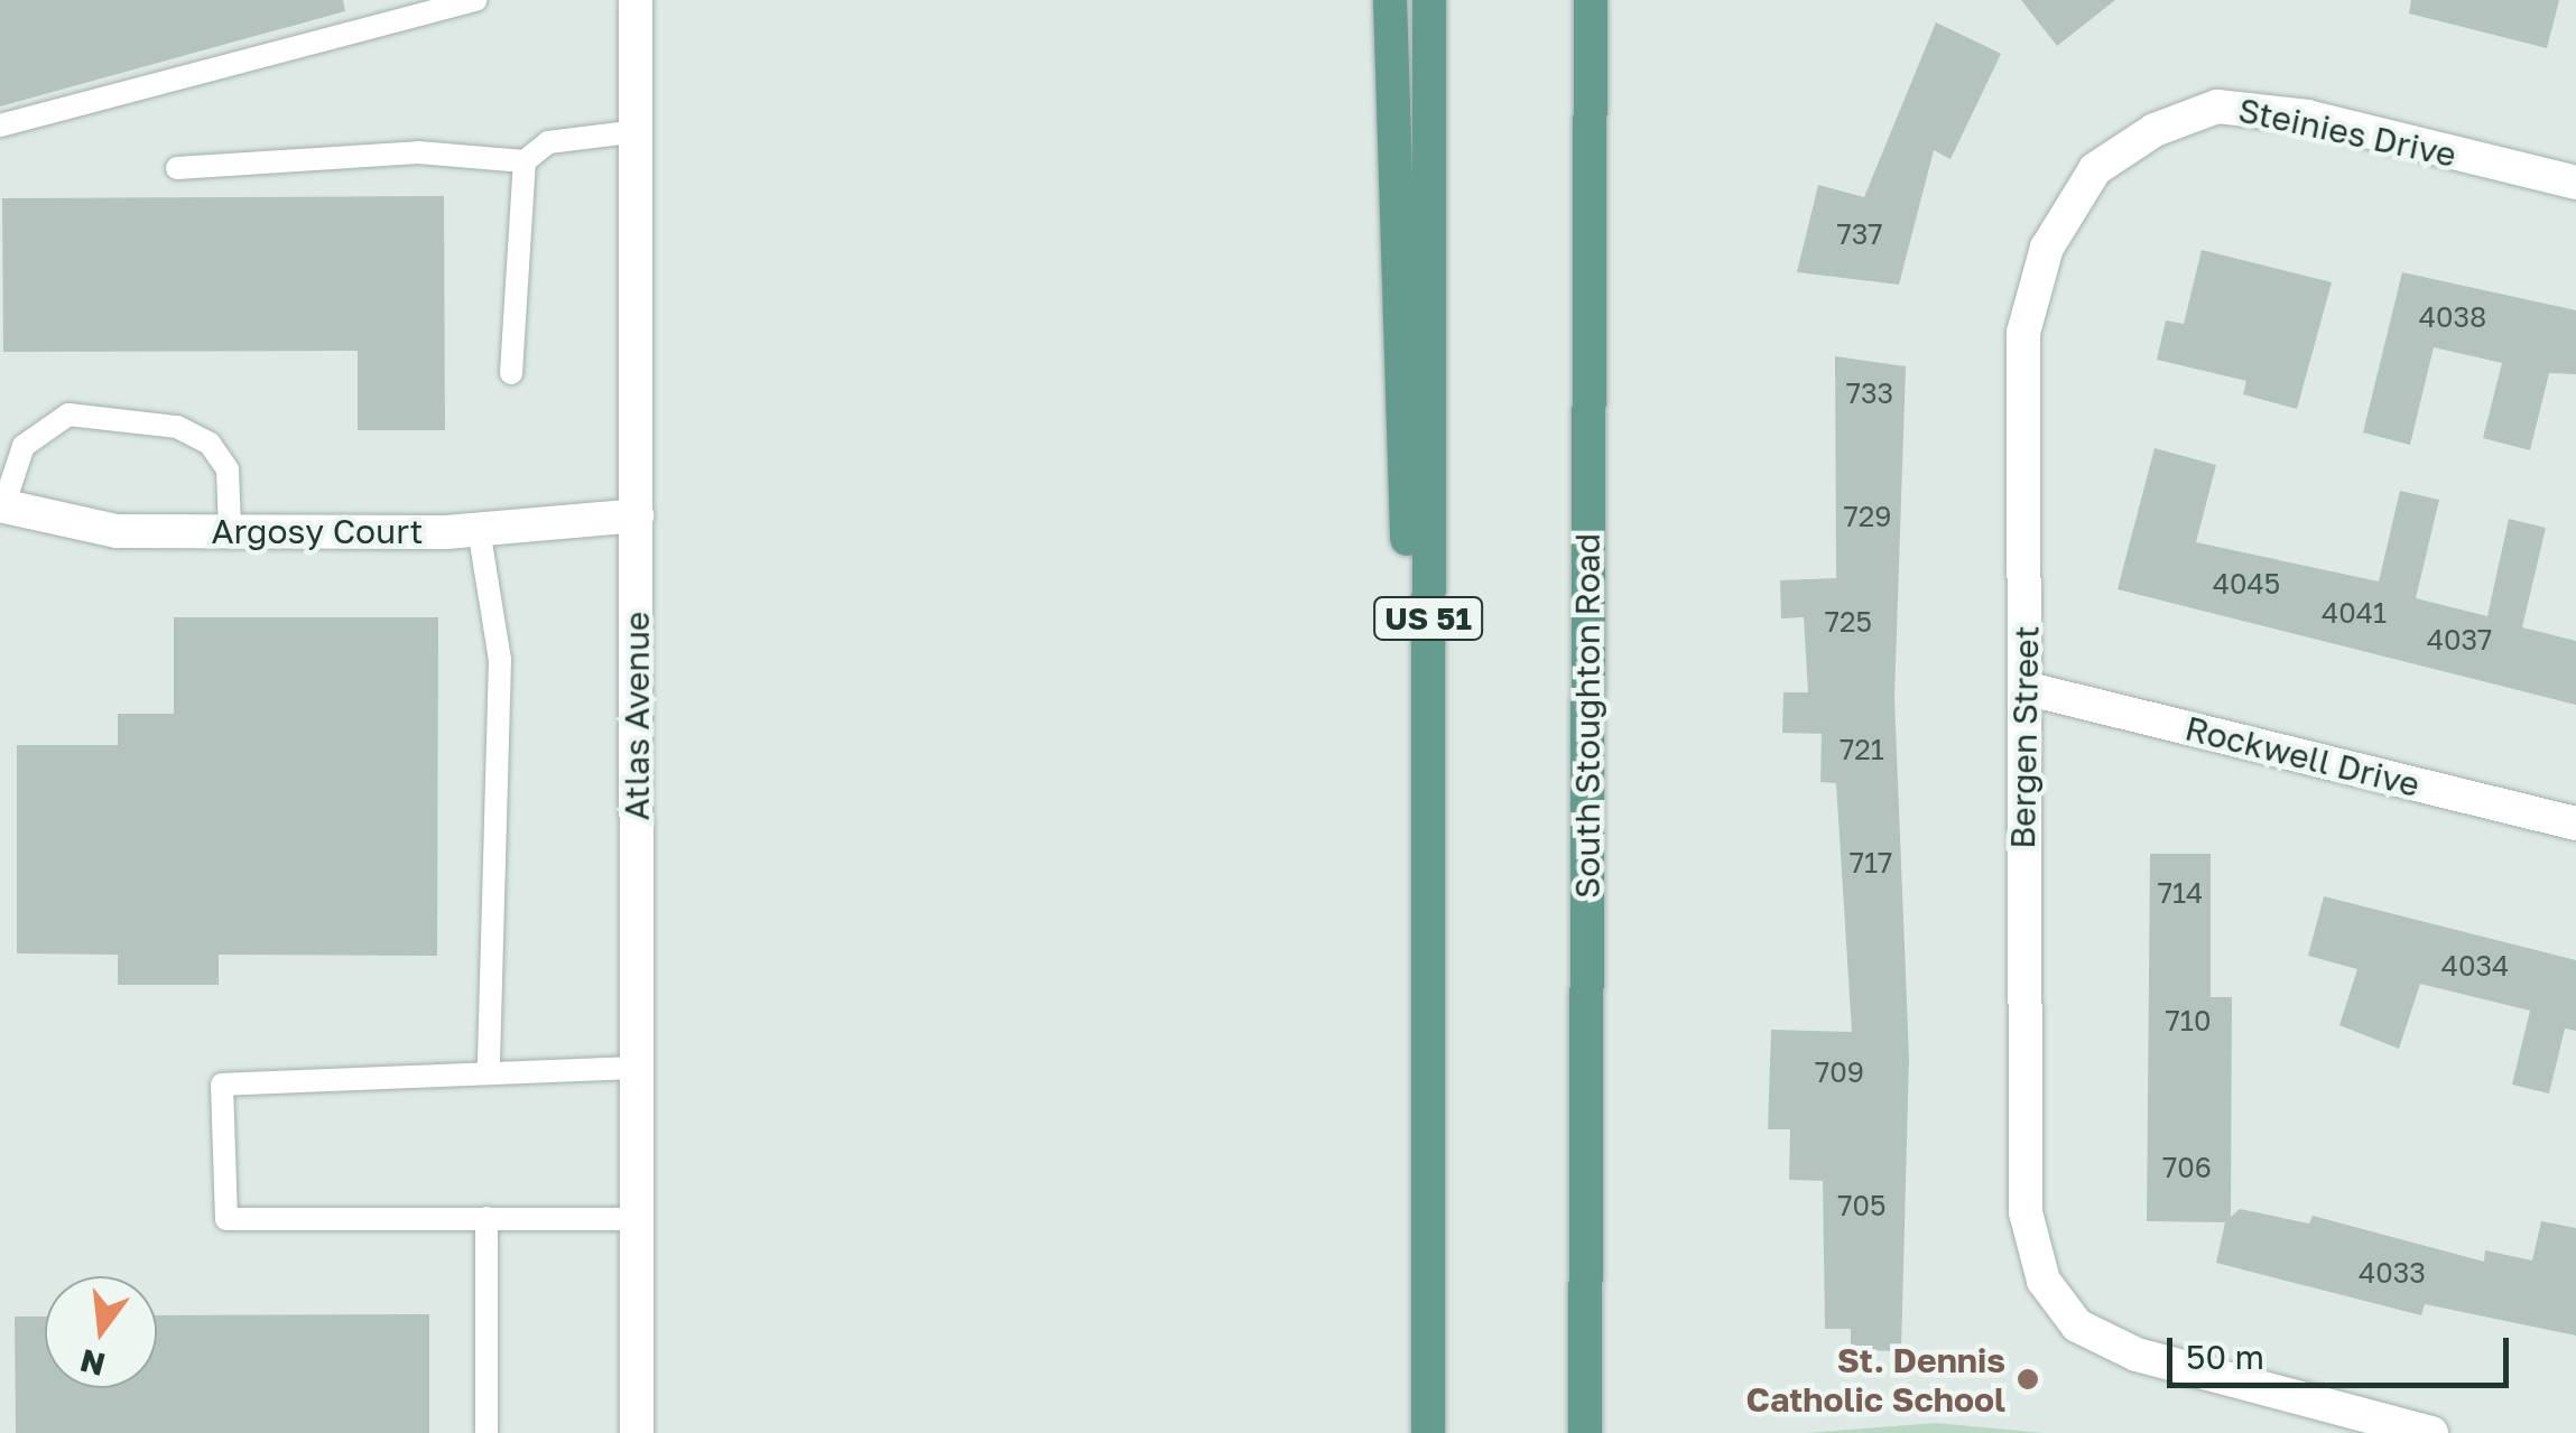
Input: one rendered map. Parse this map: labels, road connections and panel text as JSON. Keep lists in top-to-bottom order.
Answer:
{
  "streets": {
    "main road": ["US 51", "South Stoughton Road"],
    "street": [
      "Steinies Drive",
      "Argosy Court",
      "Atlas Avenue",
      "Bergen Street",
      "Rockwell Drive"
    ]
  },
  "crossings": [
    ["Steinies Drive", "Bergen Street"],
    ["Argosy Court", "Atlas Avenue"],
    ["Bergen Street", "Rockwell Drive"]
  ],
  "places": ["St. Dennis Catholic School"],
  "house_numbers": [
    "737",
    "4038",
    "733",
    "729",
    "4045",
    "4041",
    "725",
    "4037",
    "721",
    "717",
    "714",
    "4034",
    "710",
    "709",
    "706",
    "705",
    "4033"
  ],
  "scale_bar": "50 m",
  "north": "bottom"
}
